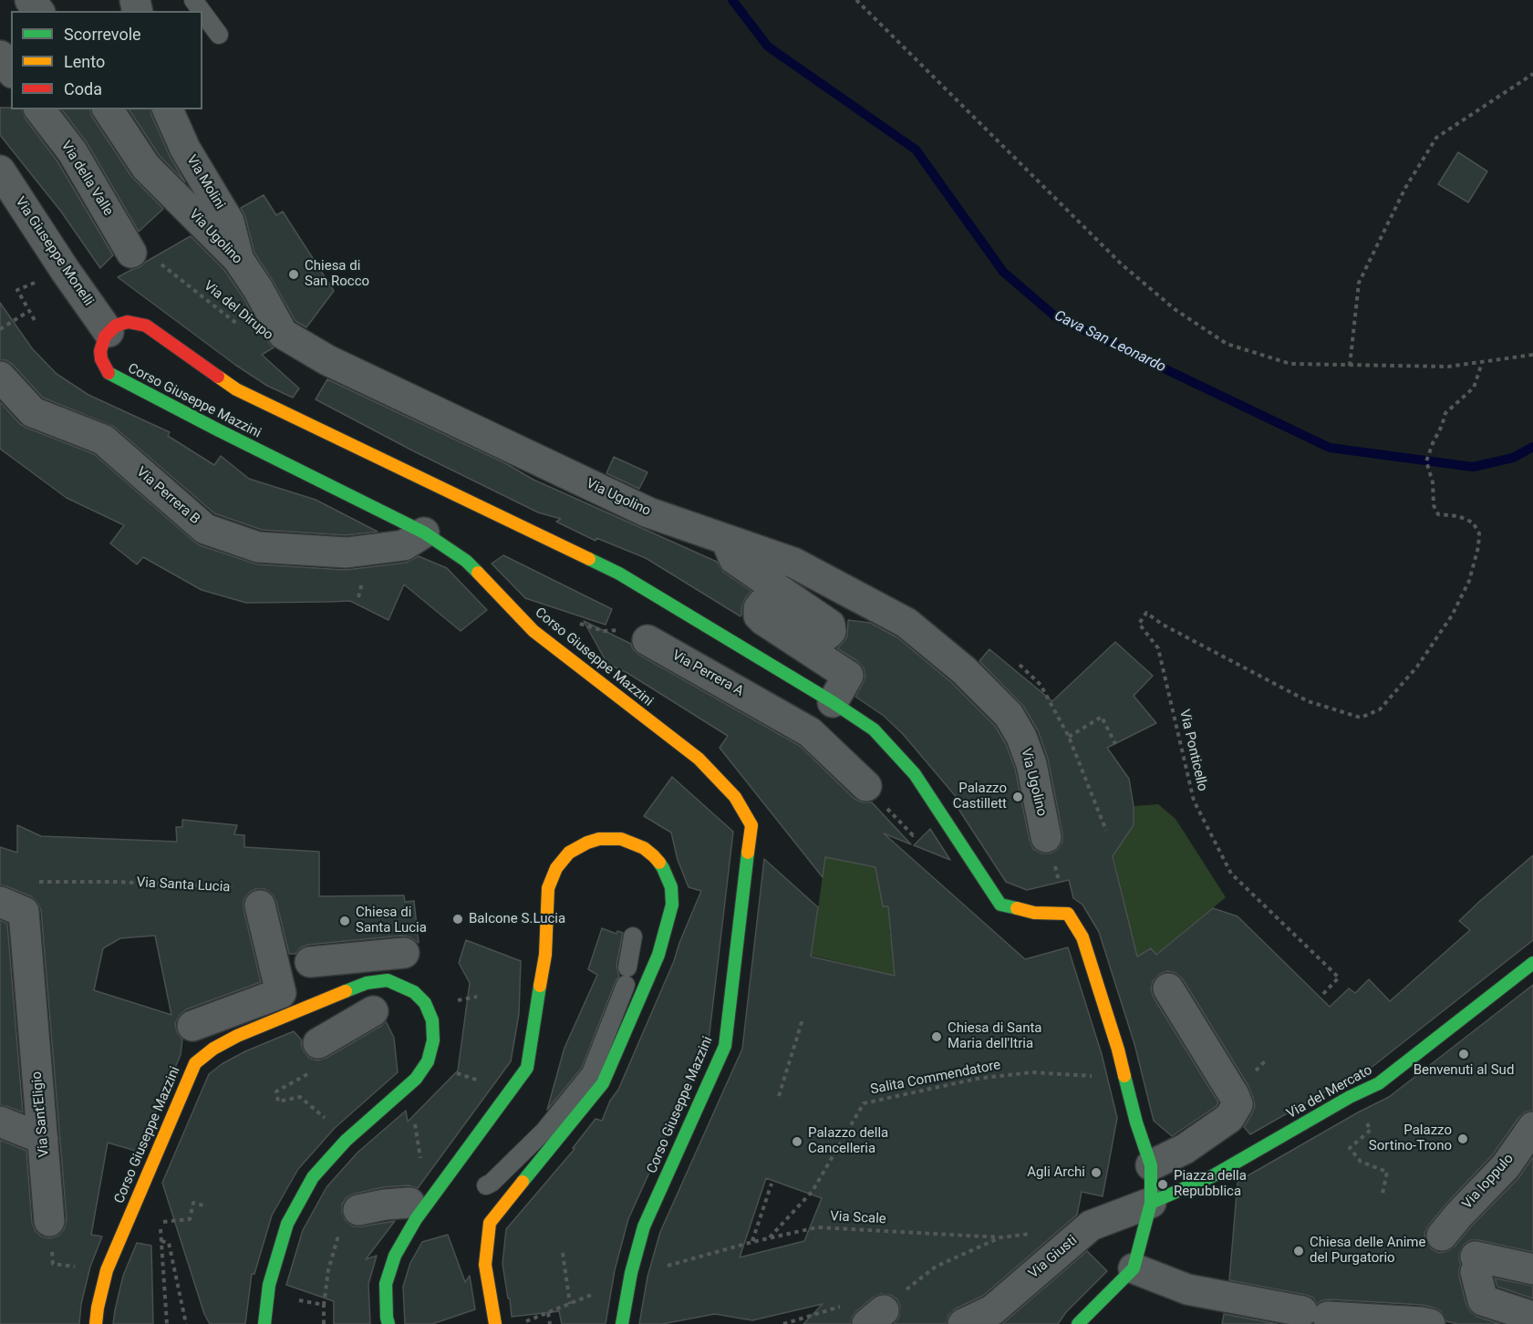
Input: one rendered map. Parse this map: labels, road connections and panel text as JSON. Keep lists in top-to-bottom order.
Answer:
{
  "streets": {
    "street": [
      "Via della Valle",
      "Via Molini",
      "Via Ugolino",
      "Via Giuseppe Monelli",
      "Corso Giuseppe Mazzini",
      "Via Perrera B",
      "Via Perrera A",
      "Via del Mercato",
      "Via Sant'Eligio",
      "Via Ioppulo",
      "Via Giusti"
    ],
    "path": [
      "Via del Dirupo",
      "Via Ponticello",
      "Via Santa Lucia",
      "Salita Commendatore",
      "Via Scale"
    ]
  },
  "crossings": [
    ["Via della Valle", "Via del Dirupo"],
    ["Via Molini", "Via Ugolino"],
    ["Via Giuseppe Monelli", "Corso Giuseppe Mazzini"],
    ["Corso Giuseppe Mazzini", "Via Perrera B"],
    ["Via Santa Lucia", "Via Sant'Eligio"],
    ["Salita Commendatore", "Via Scale"],
    ["Via del Mercato", "Via Giusti"]
  ],
  "water": ["Cava San Leonardo"],
  "places": [
    "Chiesa di San Rocco",
    "Palazzo Castillett",
    "Balcone S.Lucia",
    "Chiesa di Santa Lucia",
    "Chiesa di Santa Maria dell'Itria",
    "Benvenuti al Sud",
    "Palazzo Sortino-Trono",
    "Palazzo della Cancelleria",
    "Agli Archi",
    "Piazza della Repubblica",
    "Chiesa delle Anime del Purgatorio"
  ],
  "legend": ["Scorrevole", "Lento", "Coda"]
}
